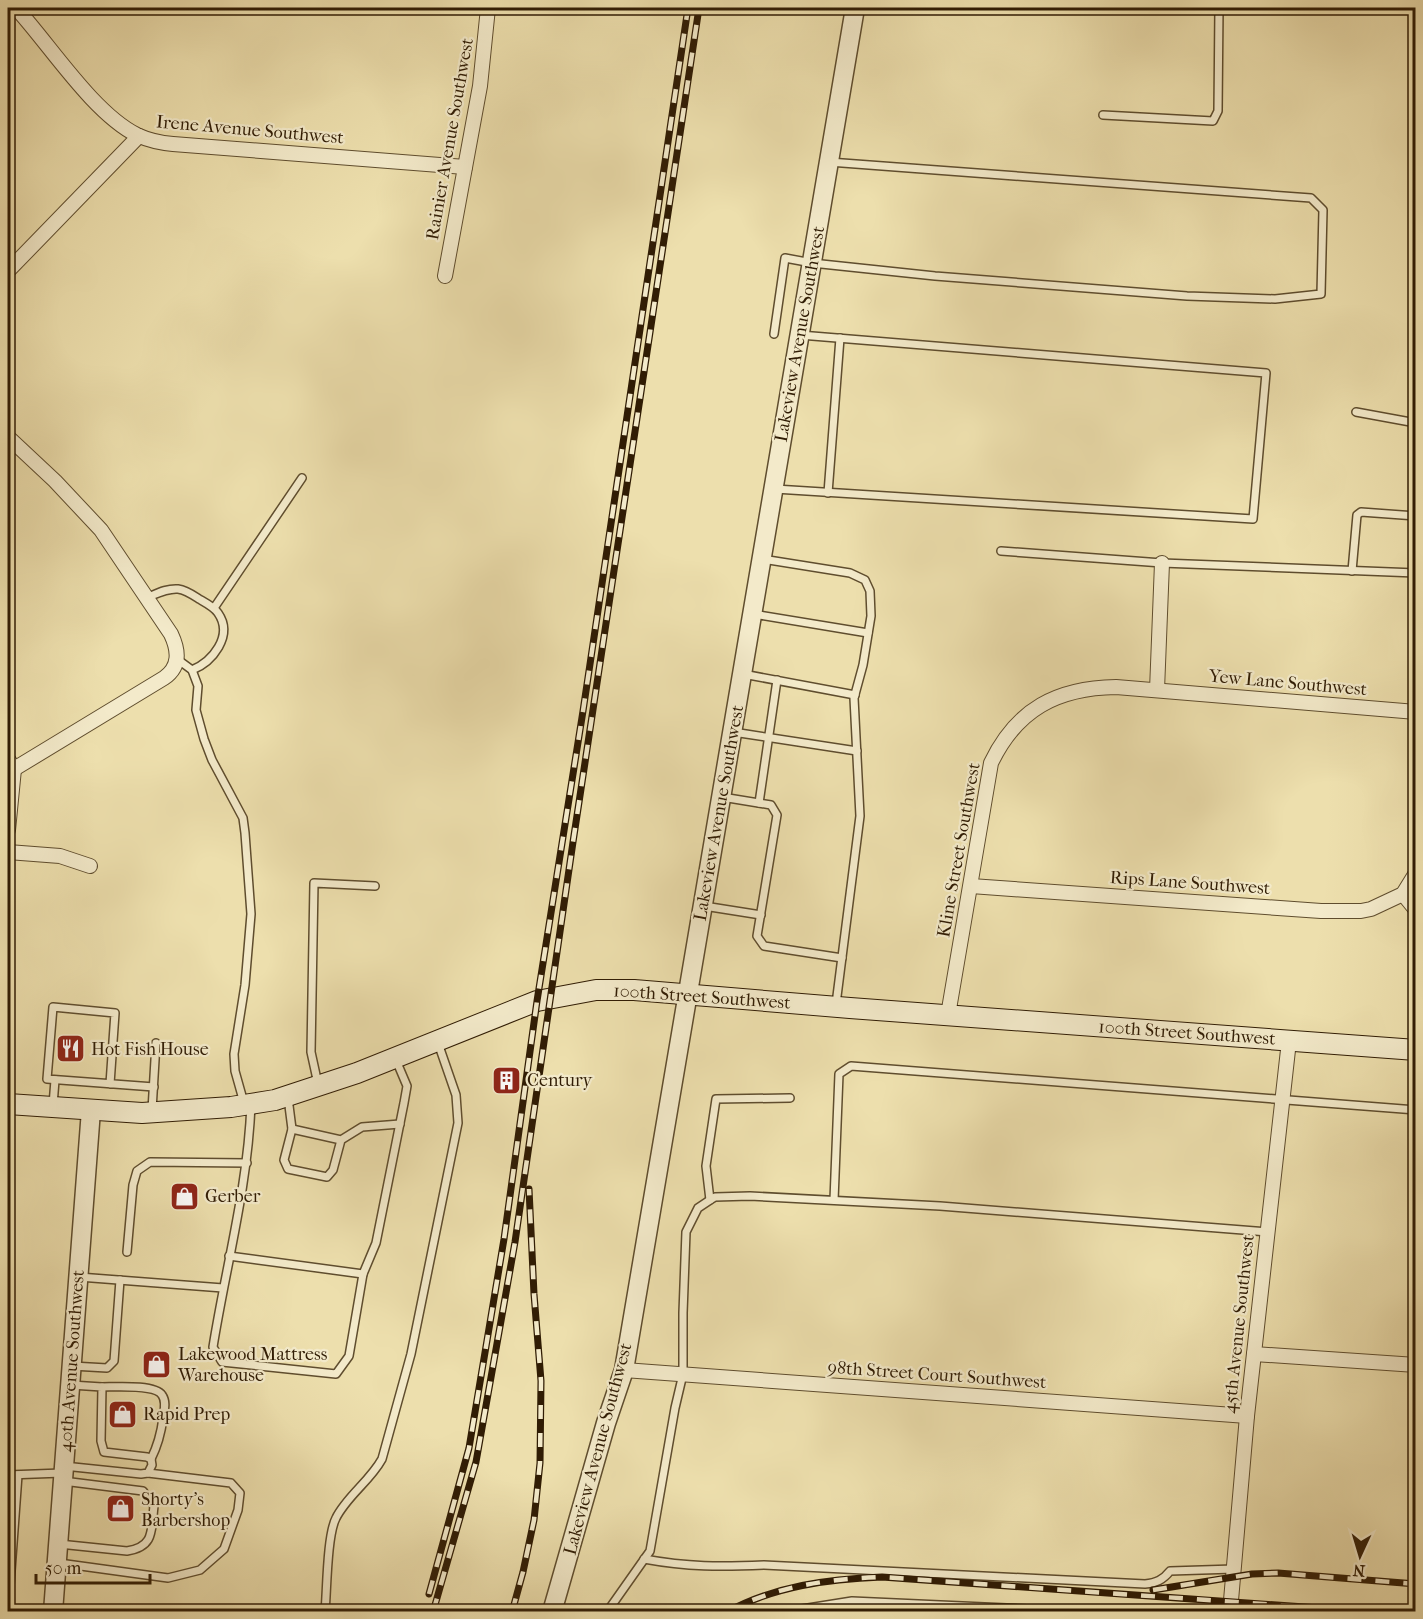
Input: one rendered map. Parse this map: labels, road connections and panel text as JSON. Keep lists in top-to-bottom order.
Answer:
{
  "streets": {
    "main road": ["100th Street Southwest"],
    "street": [
      "Irene Avenue Southwest",
      "Rainier Avenue Southwest",
      "Lakeview Avenue Southwest",
      "Yew Lane Southwest",
      "Kline Street Southwest",
      "Rips Lane Southwest",
      "45th Avenue Southwest",
      "40th Avenue Southwest",
      "98th Street Court Southwest"
    ]
  },
  "crossings": [
    ["Irene Avenue Southwest", "Rainier Avenue Southwest"],
    ["Lakeview Avenue Southwest", "100th Street Southwest"],
    ["Lakeview Avenue Southwest", "98th Street Court Southwest"],
    ["Yew Lane Southwest", "Kline Street Southwest"],
    ["Kline Street Southwest", "Rips Lane Southwest"],
    ["Kline Street Southwest", "100th Street Southwest"],
    ["100th Street Southwest", "45th Avenue Southwest"],
    ["100th Street Southwest", "40th Avenue Southwest"],
    ["45th Avenue Southwest", "98th Street Court Southwest"]
  ],
  "places": {
    "restaurant": ["Hot Fish House"],
    "building": ["Century"],
    "shop": [
      "Gerber",
      "Lakewood Mattress Warehouse",
      "Rapid Prep",
      "Shorty's Barbershop"
    ]
  },
  "scale_bar": "50 m",
  "north": "bottom"
}
